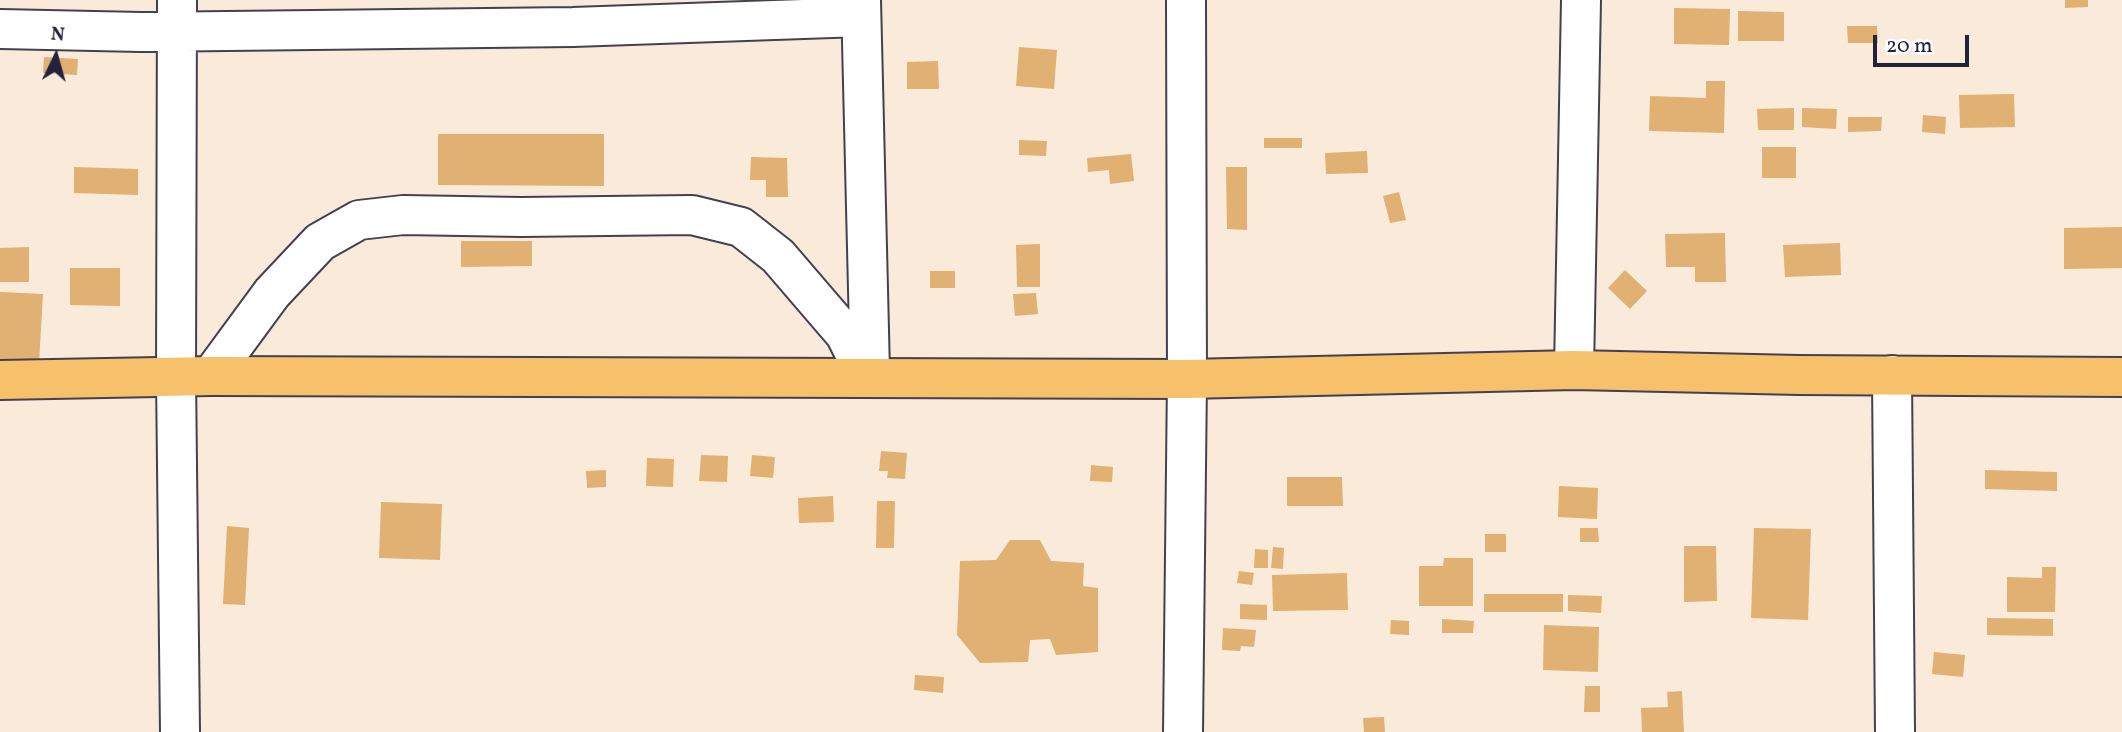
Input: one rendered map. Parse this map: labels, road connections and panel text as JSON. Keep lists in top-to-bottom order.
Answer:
{
  "scale_bar": "20 m",
  "north": "top"
}
